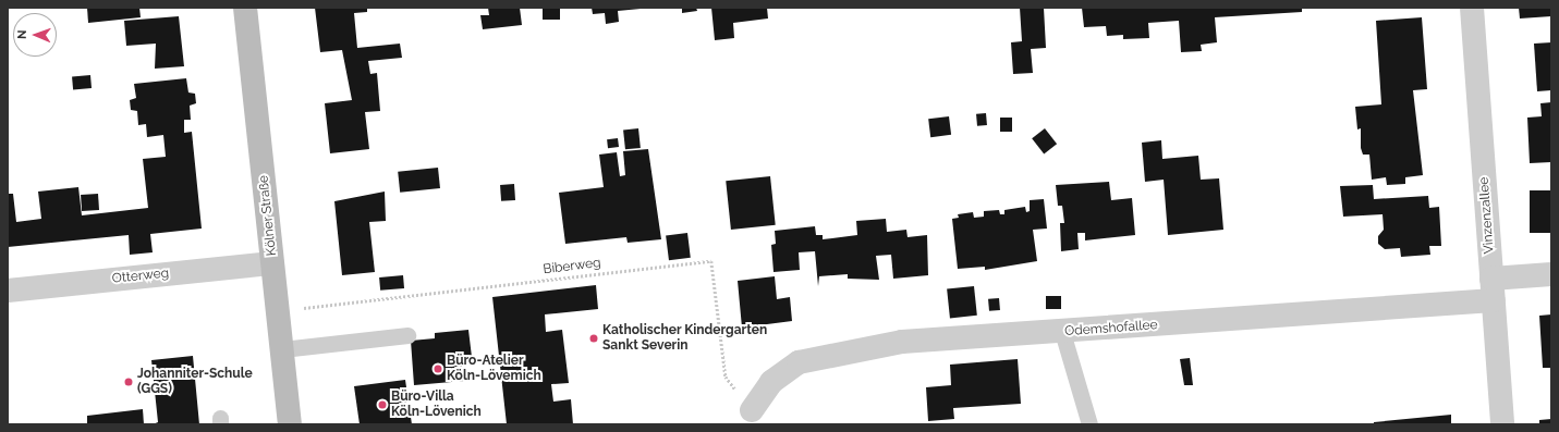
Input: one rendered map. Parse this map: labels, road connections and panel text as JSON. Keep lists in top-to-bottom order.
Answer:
{
  "streets": {
    "street": [
      "Kölner Straße",
      "Vinzenzallee",
      "Otterweg",
      "Odemshofallee"
    ],
    "path": ["Biberweg"]
  },
  "crossings": [
    ["Kölner Straße", "Biberweg"],
    ["Kölner Straße", "Otterweg"],
    ["Vinzenzallee", "Odemshofallee"],
    ["Biberweg", "Odemshofallee"]
  ],
  "places": [
    "Katholischer Kindergarten Sankt Severin",
    "Büro-Atelier Köln-Lövemich",
    "Johanniter-Schule (GGS)",
    "Büro-Villa Köln-Lövenich"
  ],
  "north": "left"
}
